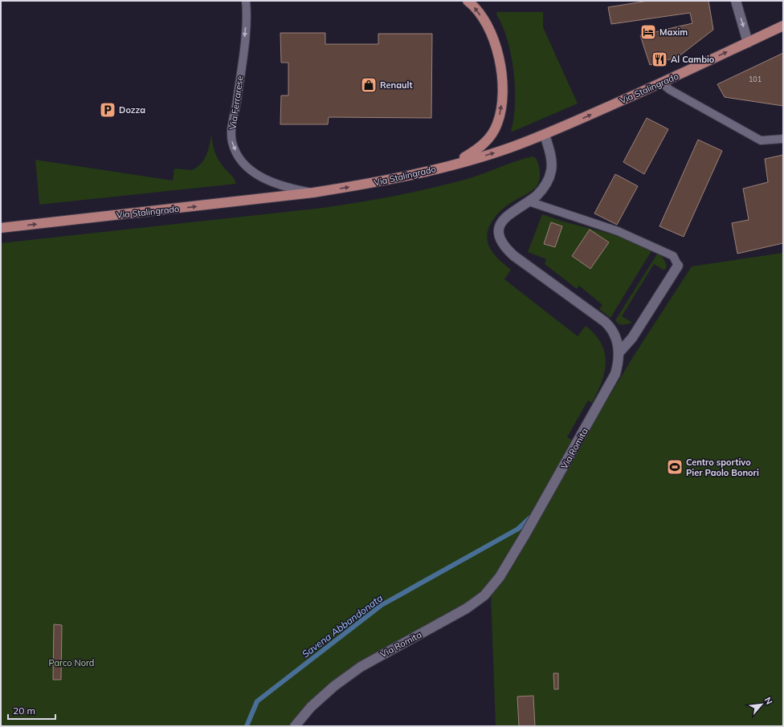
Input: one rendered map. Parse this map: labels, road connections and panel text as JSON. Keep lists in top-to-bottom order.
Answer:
{
  "streets": {
    "main road": ["Via Stalingrado"],
    "street": ["Via Romita"],
    "lane": ["Via Ferrarese"]
  },
  "crossings": [
    ["Via Stalingrado", "Via Ferrarese"],
    ["Via Stalingrado", "Via Romita"]
  ],
  "one_way": ["Via Stalingrado", "Via Ferrarese"],
  "water": ["Savena Abbandonata"],
  "parks": ["Parco Nord"],
  "places": {
    "hotel": ["Maxim"],
    "restaurant": ["Al Cambio"],
    "shop": ["Renault"],
    "parking": ["Dozza"],
    "sports": ["Centro sportivo Pier Paolo Bonori"]
  },
  "house_numbers": ["101"],
  "scale_bar": "20 m",
  "north": "top right"
}
